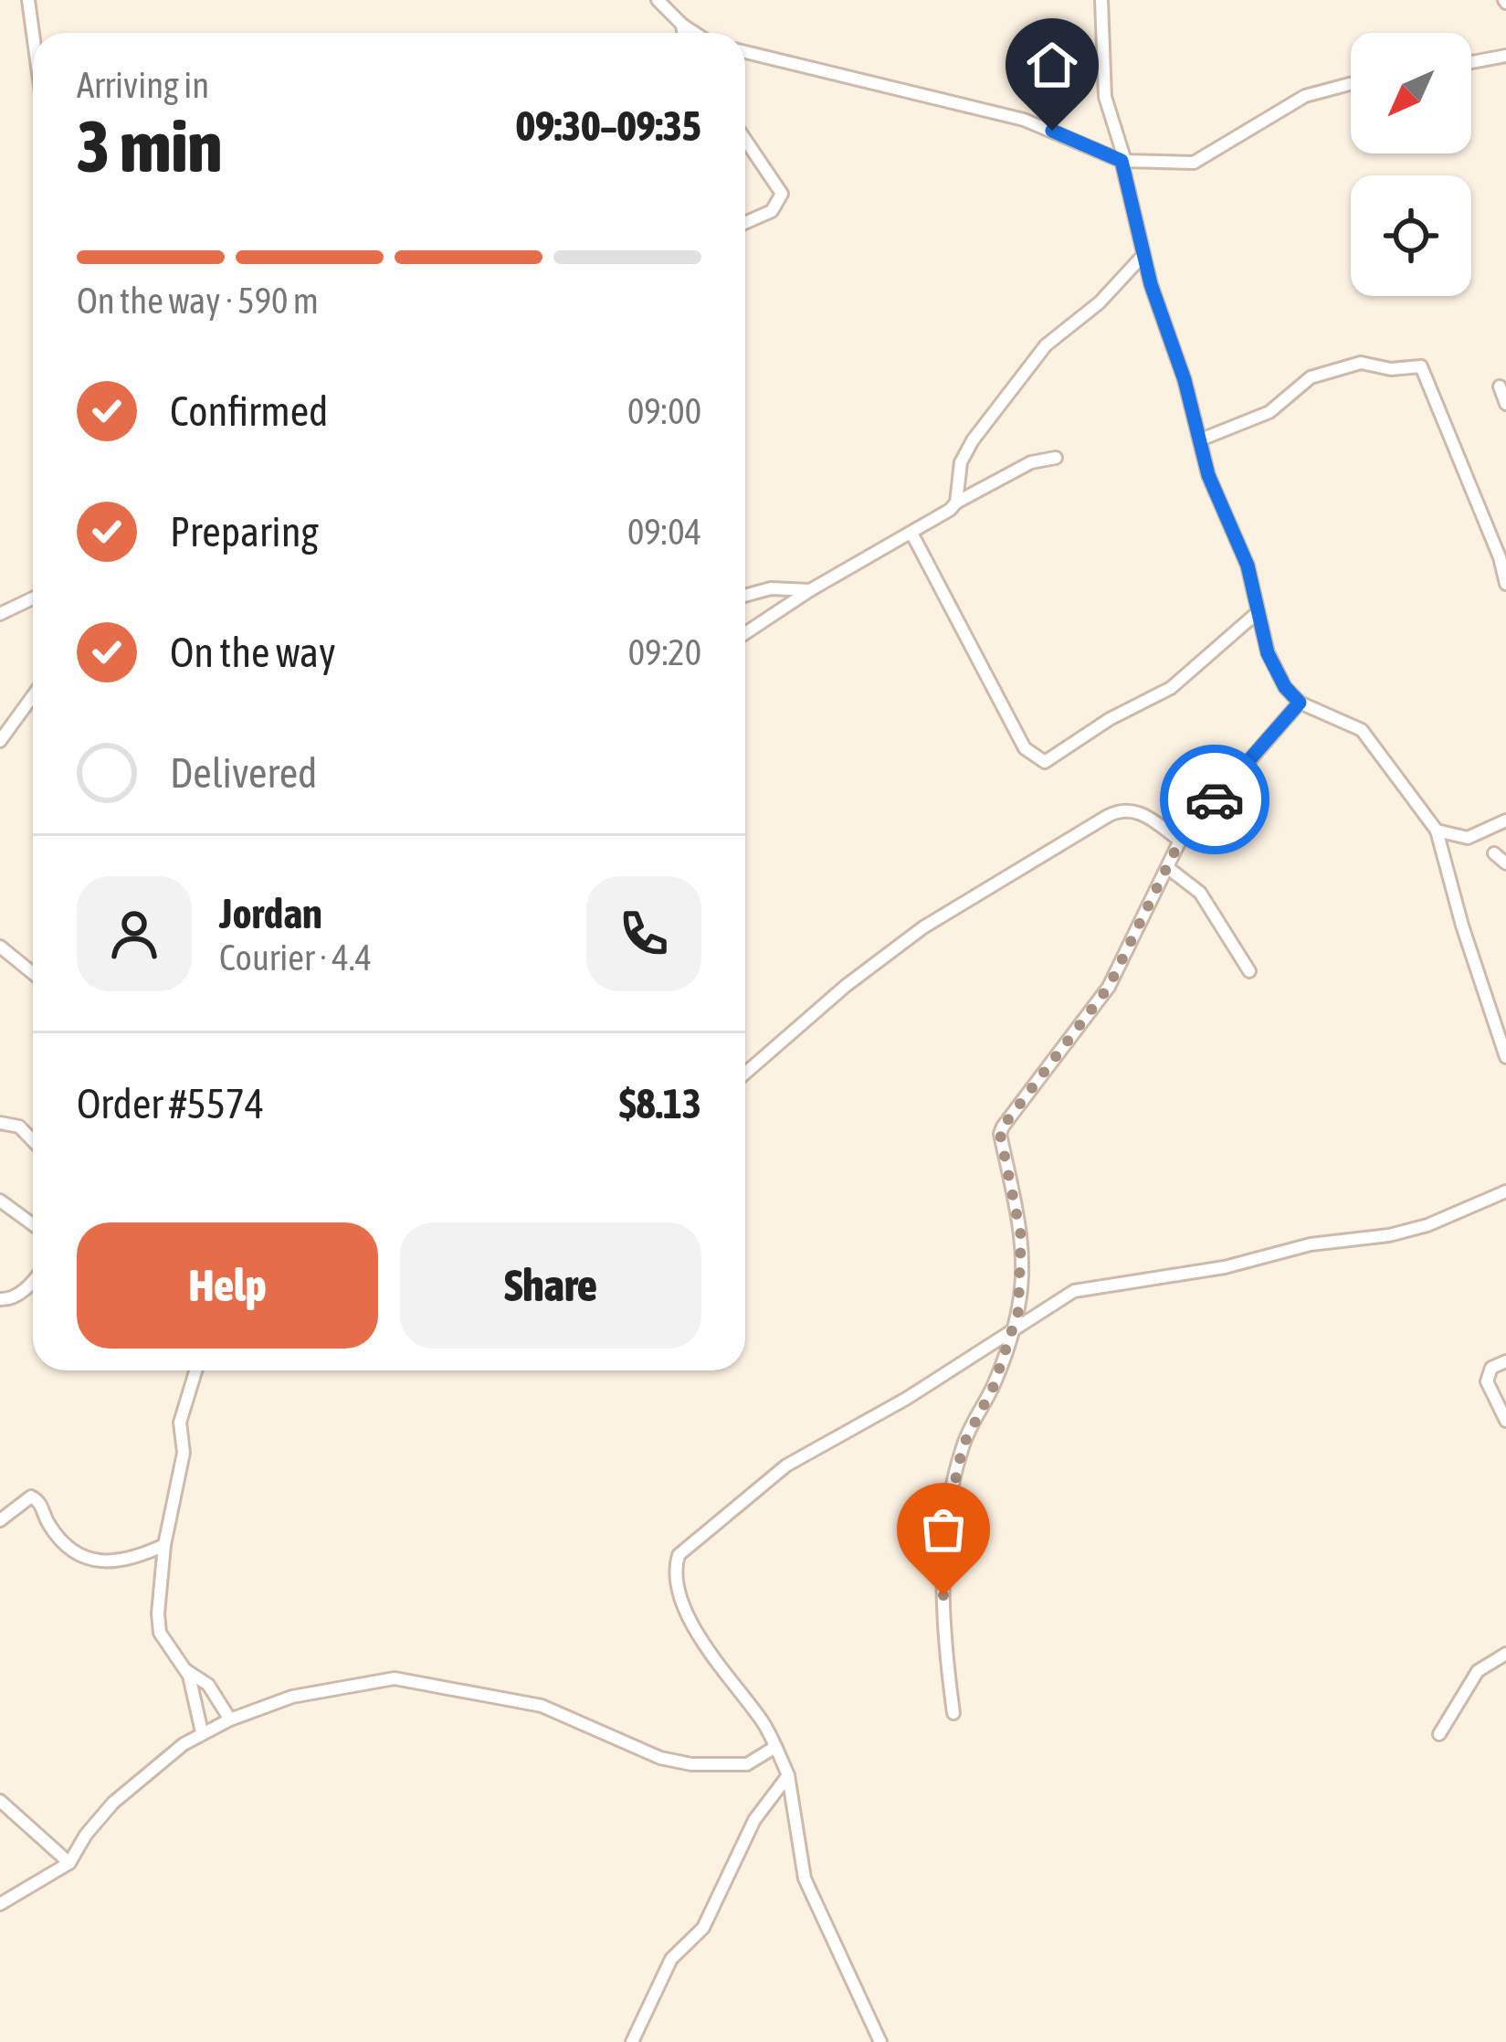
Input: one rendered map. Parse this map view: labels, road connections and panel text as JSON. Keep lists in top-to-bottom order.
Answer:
{
  "north": "bottom left",
  "page": {
    "heading": ["3 min", "Arriving in", "09:30–09:35"],
    "panel": [
      "Jordan",
      "Courier · 4.4",
      "Order #5574",
      "$8.13"
    ],
    "bar": "On the way · 590 m",
    "list": [
      ["Confirmed", "09:00"],
      ["Preparing", "09:04"],
      ["On the way", "09:20"],
      "Delivered"
    ],
    "buttons": ["Help", "Share"]
  }
}
